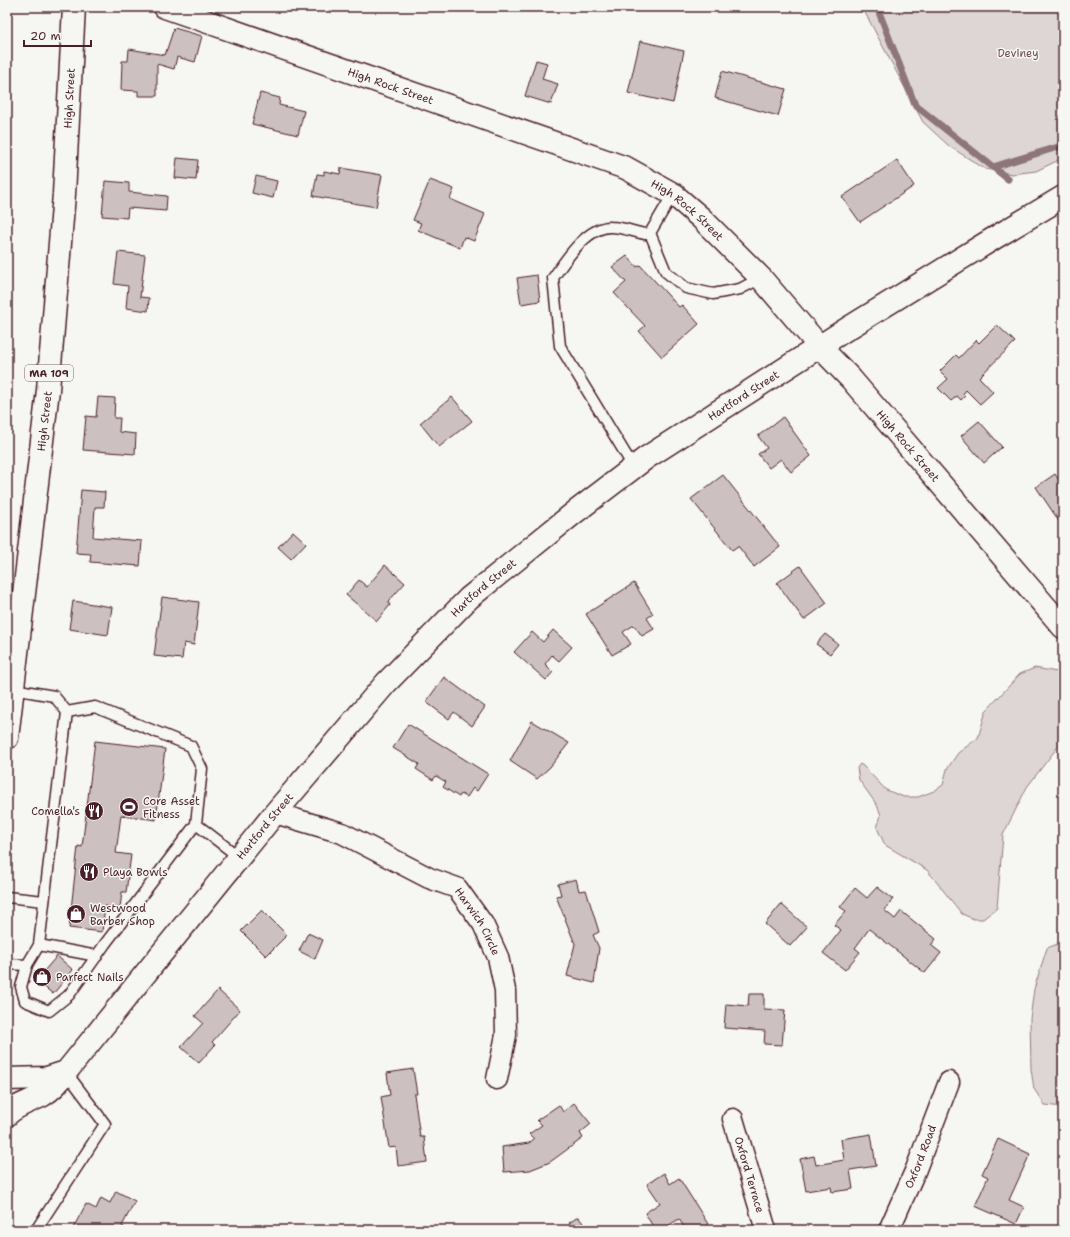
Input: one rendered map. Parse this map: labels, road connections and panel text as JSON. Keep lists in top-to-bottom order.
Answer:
{
  "streets": {
    "street": [
      "High Rock Street",
      "High Street",
      "MA 109",
      "Hartford Street",
      "Harwich Circle",
      "Oxford Road",
      "Oxford Terrace"
    ]
  },
  "crossings": [
    ["High Rock Street", "Hartford Street"],
    ["Hartford Street", "Harwich Circle"]
  ],
  "parks": ["Deviney"],
  "places": {
    "sports": ["Core Asset Fitness"],
    "restaurant": ["Comella's", "Playa Bowls"],
    "shop": ["Westwood Barber Shop", "Parfect Nails"]
  },
  "scale_bar": "20 m"
}
